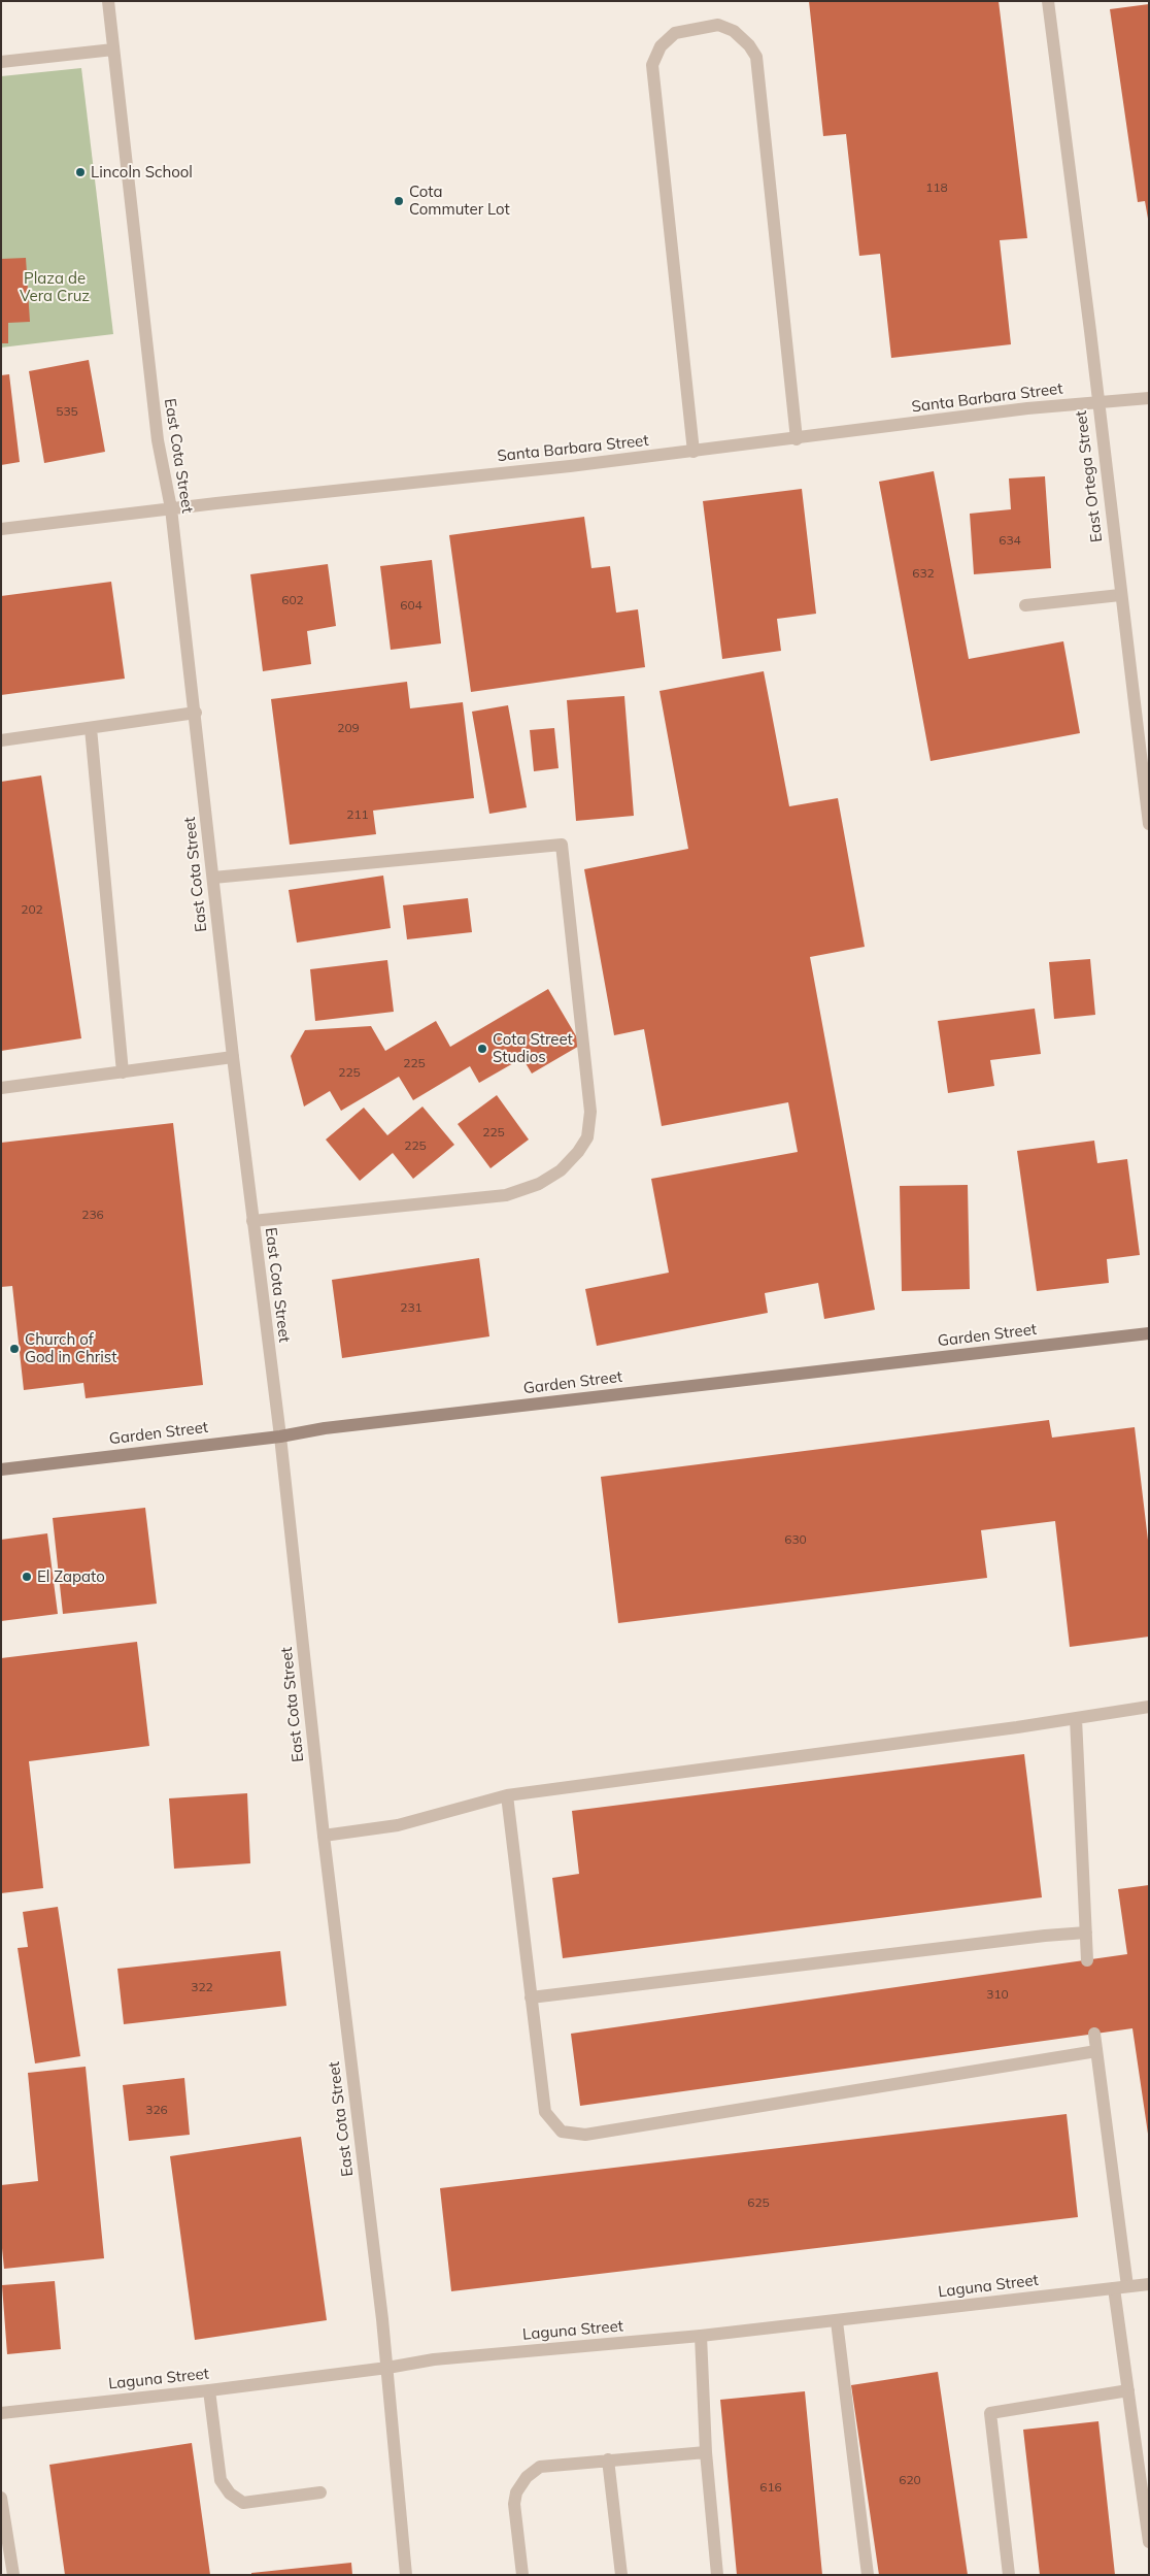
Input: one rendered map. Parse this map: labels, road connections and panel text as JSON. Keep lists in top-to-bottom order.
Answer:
{
  "streets": {
    "main road": ["Garden Street"],
    "street": [
      "Santa Barbara Street",
      "East Cota Street",
      "East Ortega Street",
      "Laguna Street"
    ]
  },
  "crossings": [
    ["Santa Barbara Street", "East Cota Street"],
    ["Santa Barbara Street", "East Ortega Street"],
    ["East Cota Street", "Garden Street"],
    ["East Cota Street", "Laguna Street"]
  ],
  "parks": ["Plaza de Vera Cruz"],
  "places": [
    "Lincoln School",
    "Cota Commuter Lot",
    "Cota Street Studios",
    "Church of God in Christ",
    "El Zapato"
  ],
  "house_numbers": [
    "118",
    "535",
    "634",
    "632",
    "602",
    "604",
    "209",
    "211",
    "202",
    "225",
    "225",
    "225",
    "225",
    "236",
    "231",
    "630",
    "322",
    "310",
    "326",
    "625",
    "620",
    "616"
  ]
}
